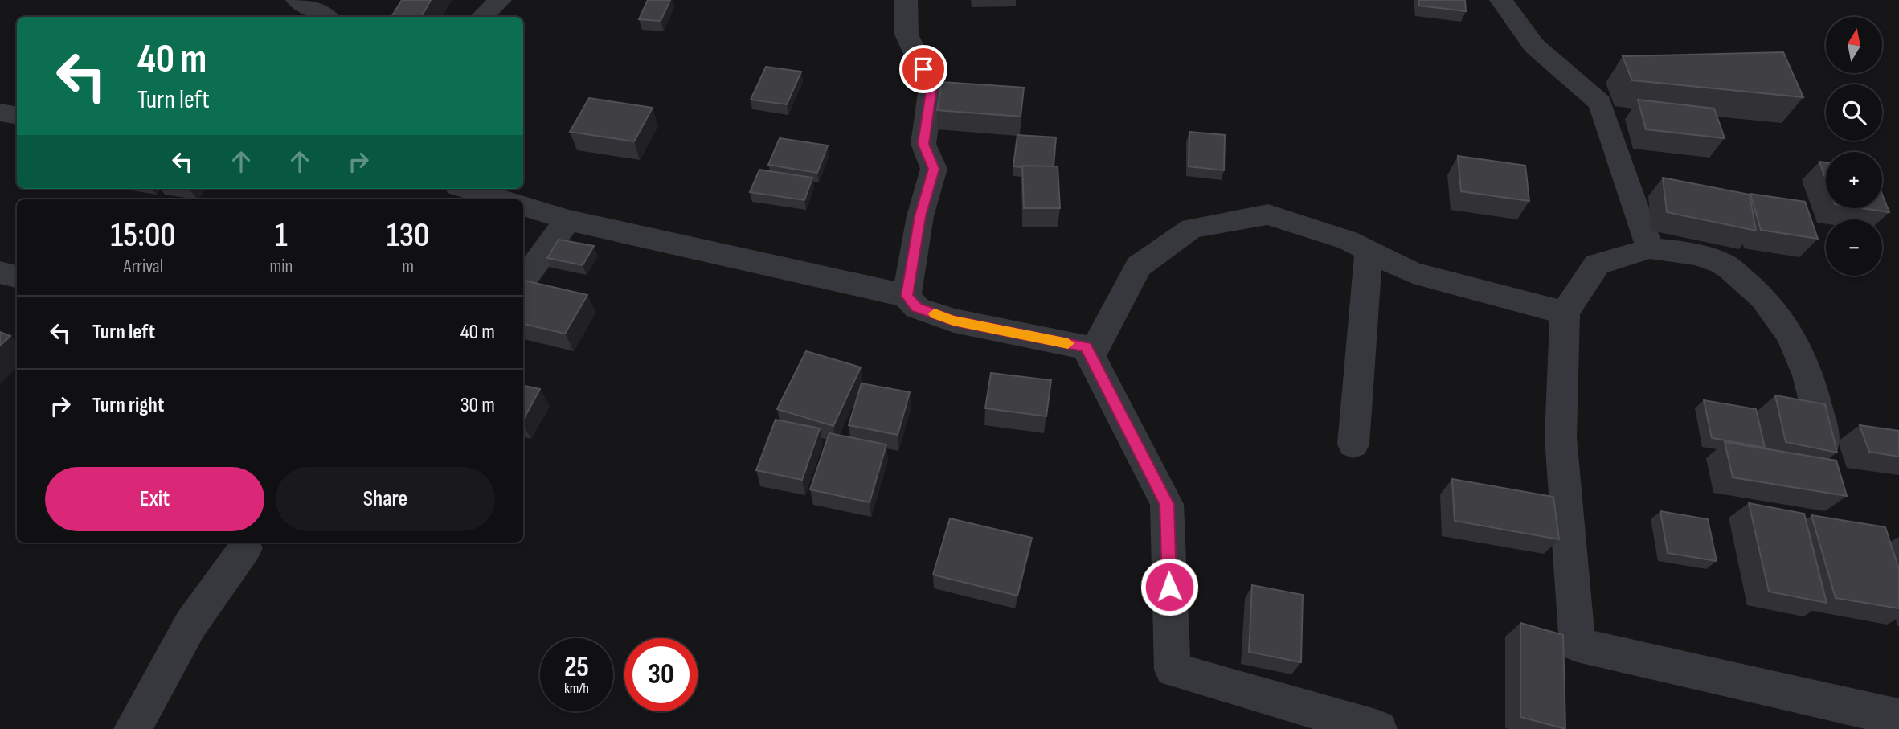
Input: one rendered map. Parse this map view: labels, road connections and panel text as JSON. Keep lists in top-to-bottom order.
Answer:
{
  "north": "top",
  "page": {
    "map_buttons": ["+", "−"],
    "turn": ["40 m", "Turn left"],
    "eta": [
      "15:00",
      "Arrival",
      "1",
      "min",
      "130",
      "m"
    ],
    "list": [
      {
        "name": "Turn left",
        "value": "40 m"
      },
      {
        "name": "Turn right",
        "value": "30 m"
      }
    ],
    "buttons": ["Exit", "Share"],
    "speed": "25 km/h",
    "limit": "30"
  }
}
